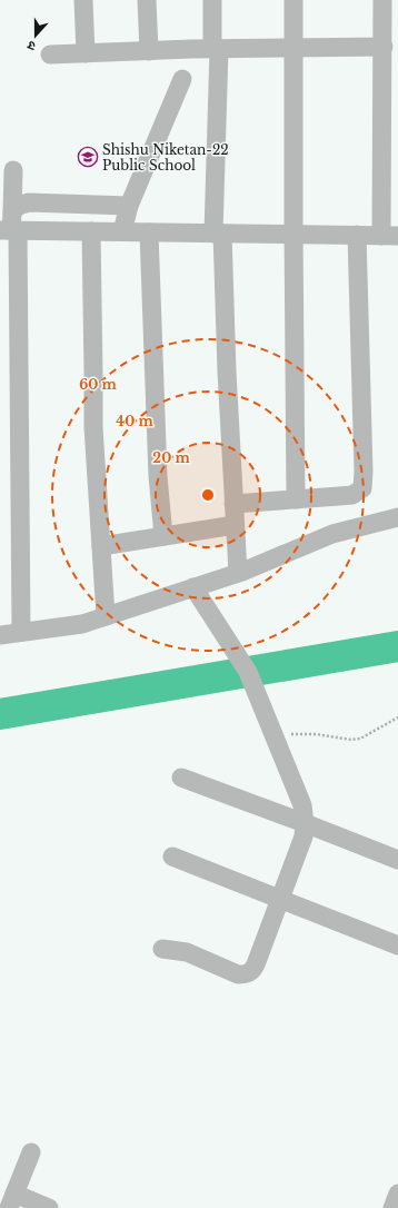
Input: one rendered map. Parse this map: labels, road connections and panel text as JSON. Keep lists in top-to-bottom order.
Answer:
{
  "places": {
    "school or university": ["Shishu Niketan-22 Public School"]
  },
  "north": "bottom",
  "rings": ["60 m", "40 m", "20 m"]
}
